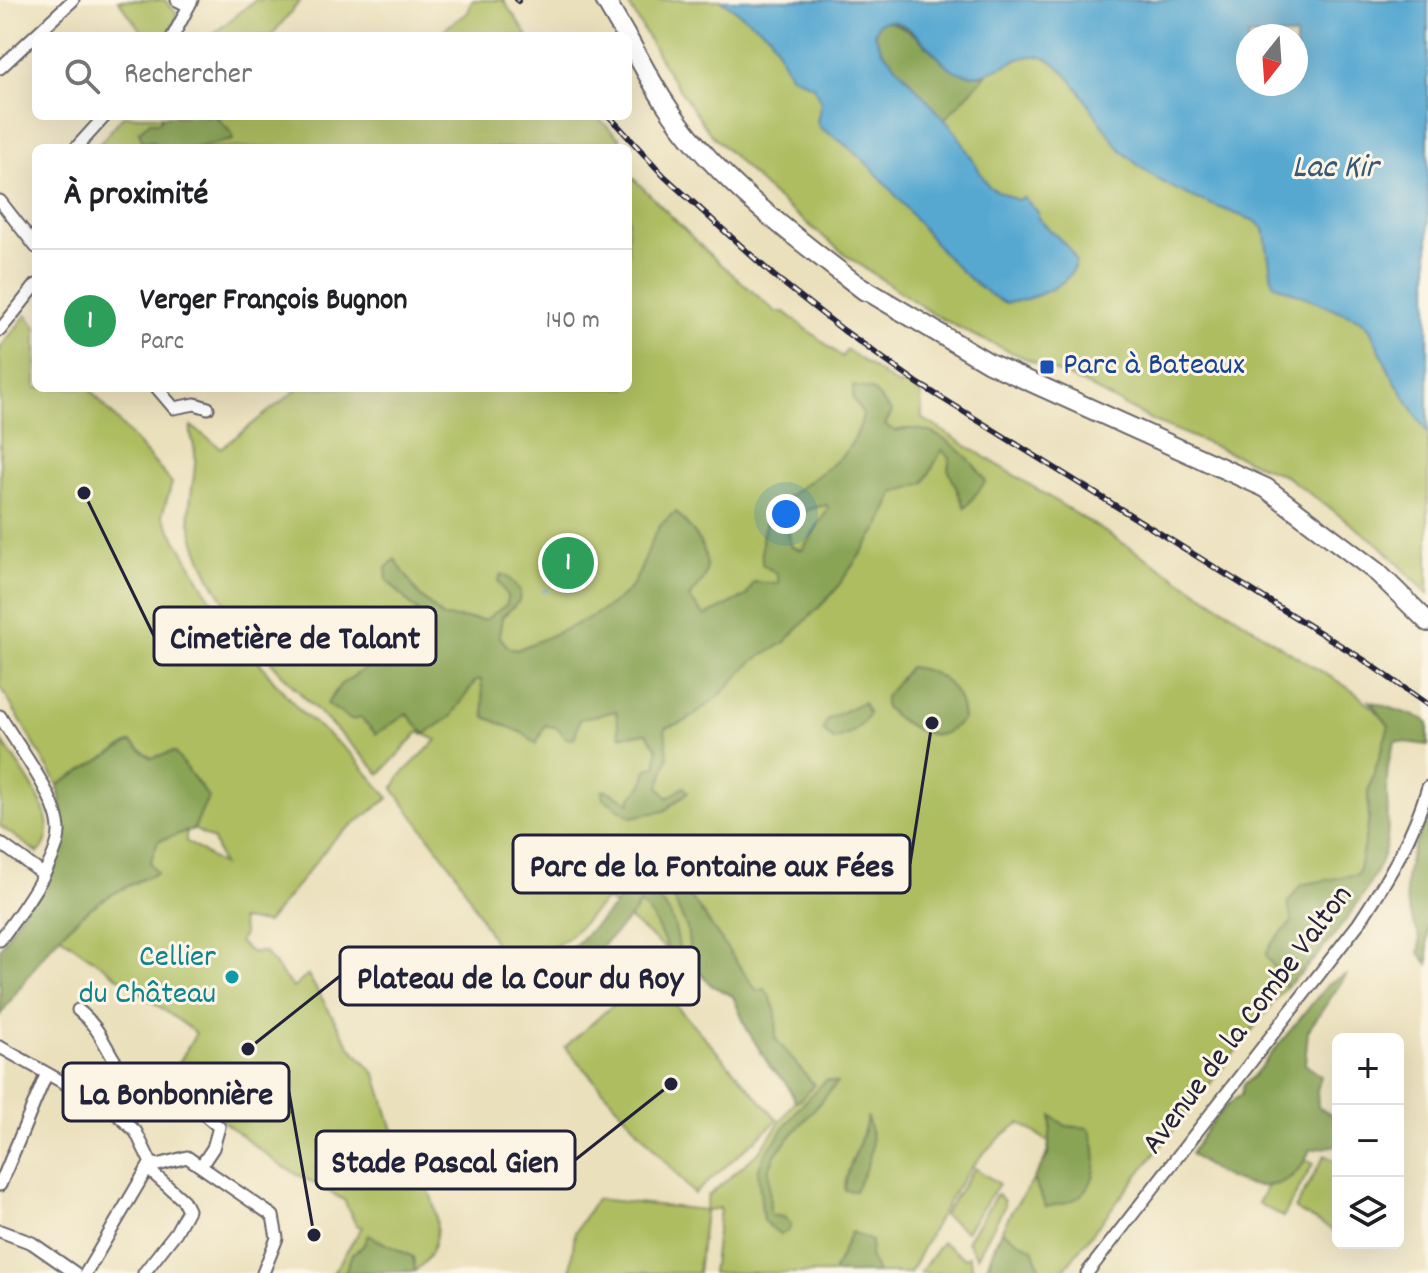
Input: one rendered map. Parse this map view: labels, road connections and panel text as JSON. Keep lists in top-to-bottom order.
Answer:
{
  "streets": {
    "street": ["Avenue de la Combe Valton"]
  },
  "water": ["Lac Kir"],
  "places": {
    "transit": ["Parc à Bateaux"],
    "other": [
      "Cimetière de Talant",
      "Parc de la Fontaine aux Fées",
      "Cellier du Château",
      "Plateau de la Cour du Roy",
      "Stade Pascal Gien",
      "La Bonbonnière"
    ]
  },
  "north": "bottom",
  "page": {
    "search": "Rechercher",
    "heading": "À proximité",
    "list": [
      {
        "mark": "1",
        "name": "Verger François Bugnon",
        "note": "Parc",
        "value": "140 m"
      }
    ],
    "pins": "1",
    "map_buttons": ["+", "−"]
  }
}
